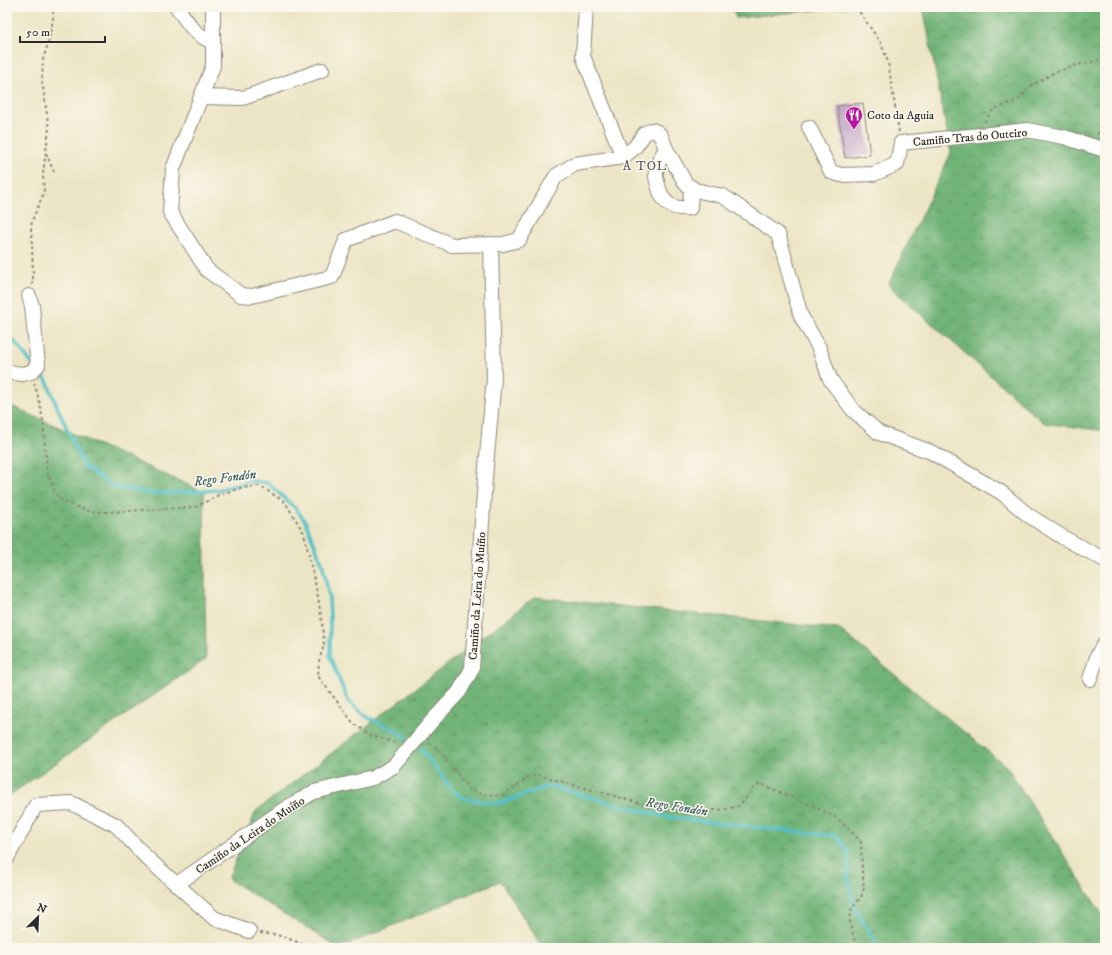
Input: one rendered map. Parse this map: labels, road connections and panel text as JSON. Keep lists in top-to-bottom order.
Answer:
{
  "streets": {
    "street": ["Camiño Tras do Outeiro", "Camiño da Leira do Muíño"]
  },
  "districts": ["A TOL"],
  "water": ["Rego Fondón"],
  "places": {
    "restaurant": ["Coto da Aguia"]
  },
  "scale_bar": "50 m",
  "north": "top right"
}
